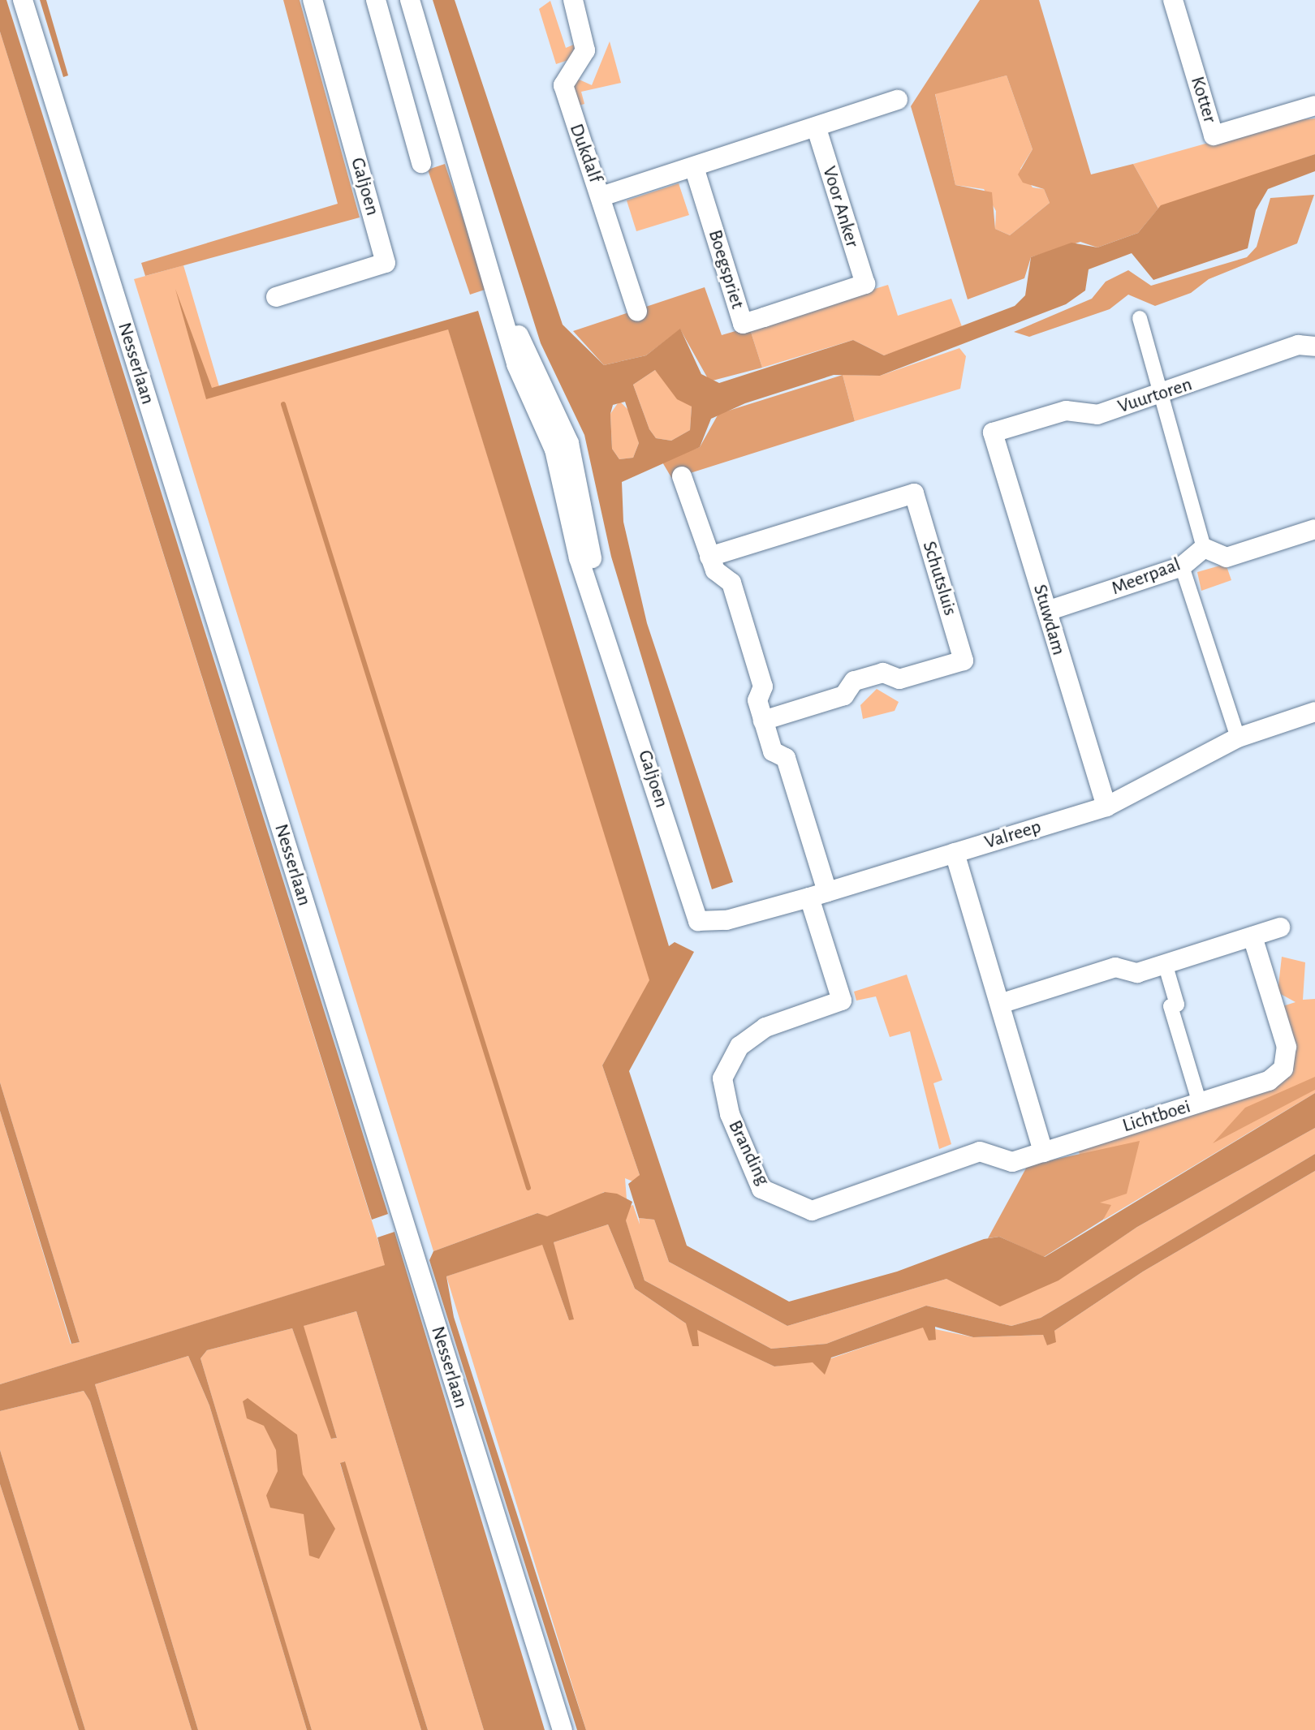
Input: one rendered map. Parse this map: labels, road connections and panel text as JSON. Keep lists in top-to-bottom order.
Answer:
{
  "streets": {
    "street": [
      "Kotter",
      "Dukdalf",
      "Galjoen",
      "Voor Anker",
      "Boegspriet",
      "Nesserlaan",
      "Vuurtoren",
      "Meerpaal",
      "Schutsluis",
      "Stuwdam",
      "Valreep",
      "Lichtboei",
      "Branding"
    ]
  },
  "crossings": [
    ["Galjoen", "Valreep"],
    ["Voor Anker", "Boegspriet"],
    ["Vuurtoren", "Stuwdam"],
    ["Meerpaal", "Stuwdam"],
    ["Stuwdam", "Valreep"],
    ["Valreep", "Branding"],
    ["Lichtboei", "Branding"]
  ]
}
